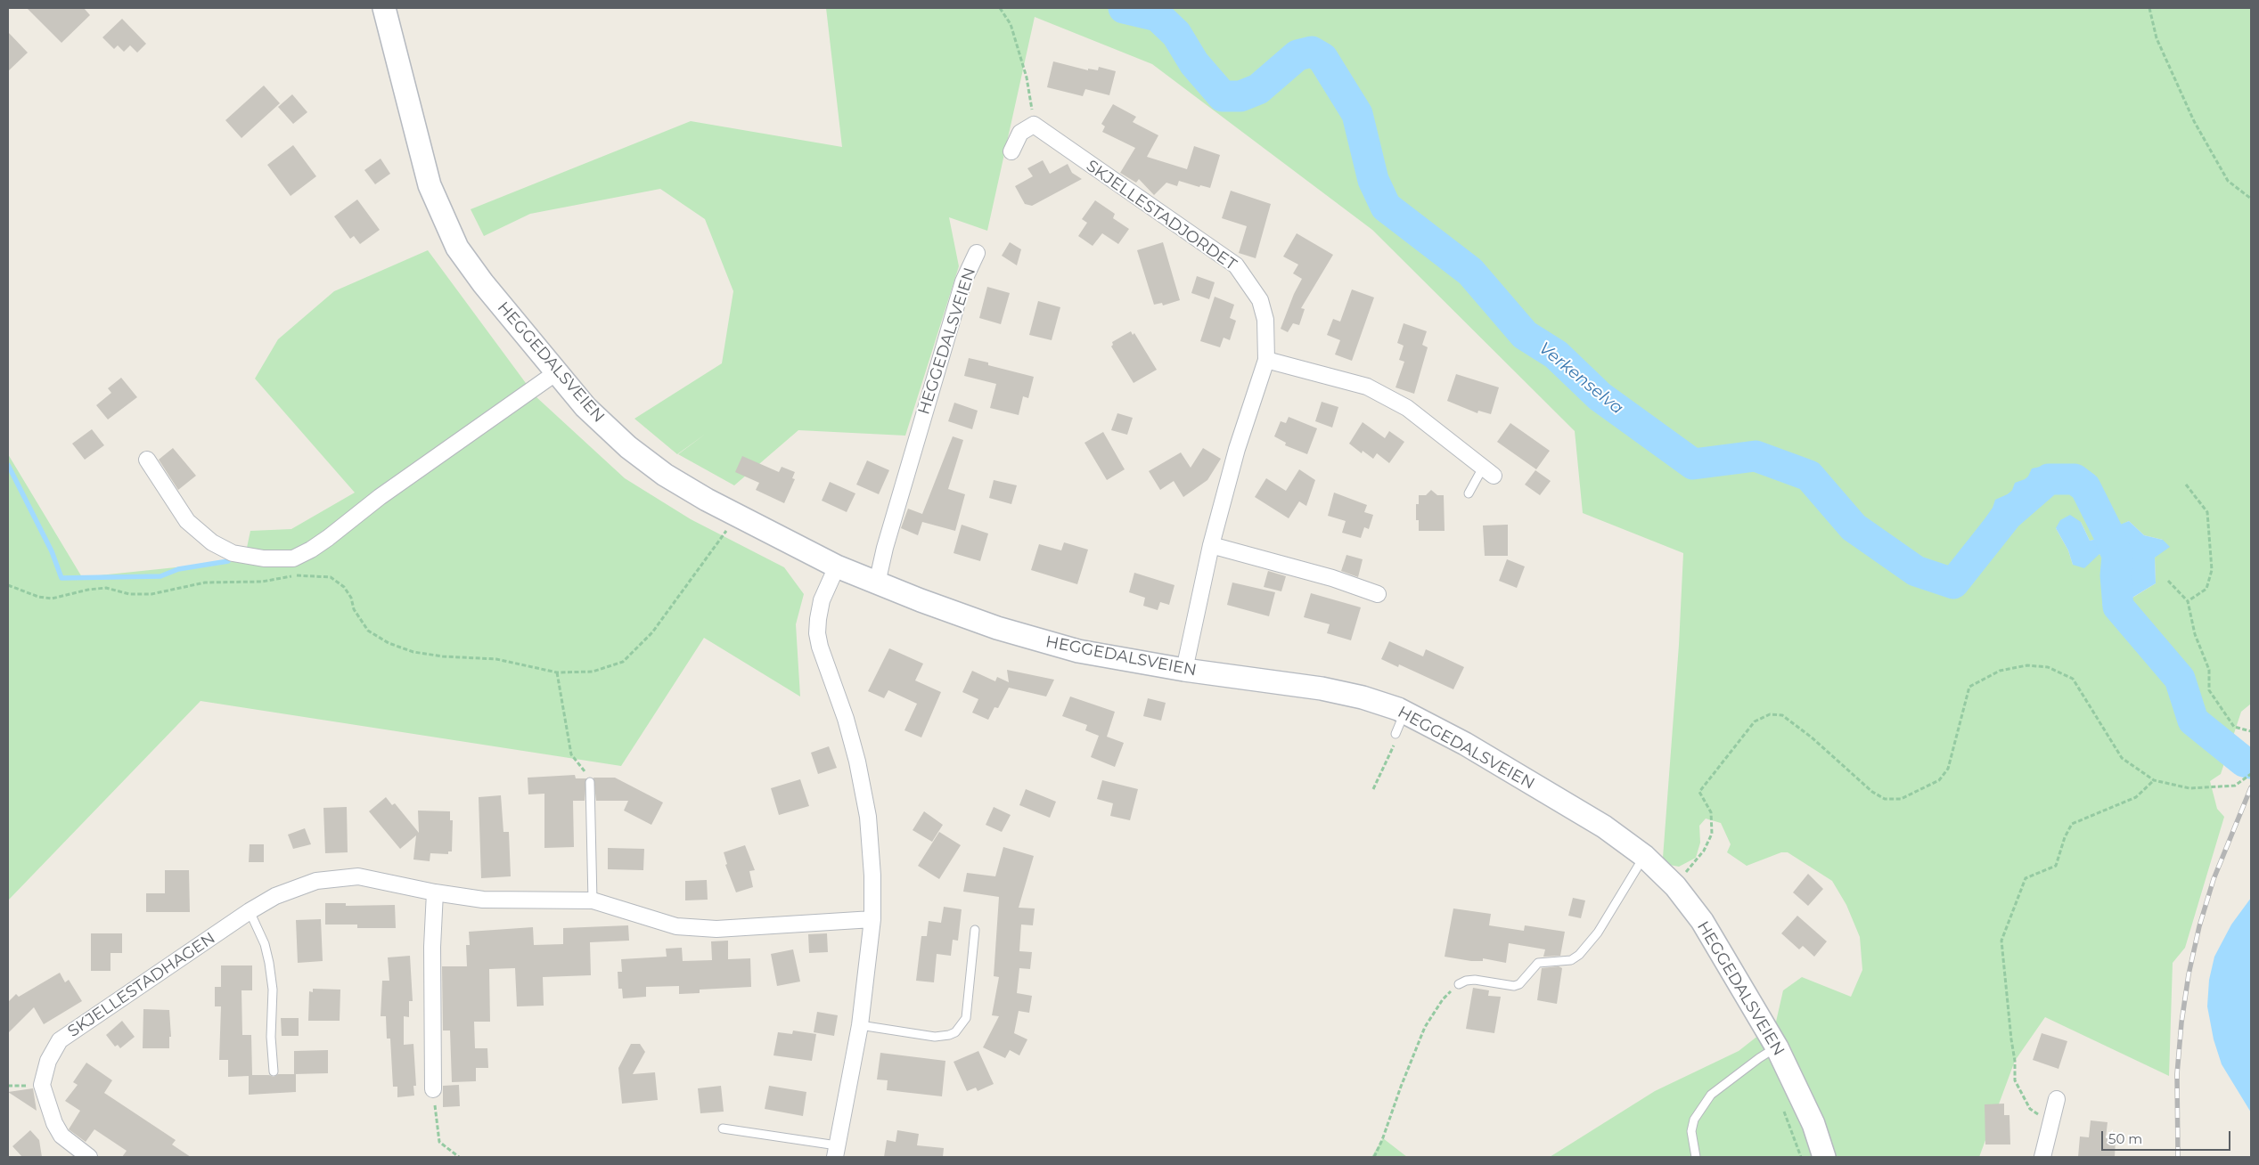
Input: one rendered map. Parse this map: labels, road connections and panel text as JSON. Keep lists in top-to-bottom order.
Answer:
{
  "streets": {
    "main road": ["HEGGEDALSVEIEN"],
    "street": ["SKJELLESTADJORDET", "SKJELLESTADHAGEN"]
  },
  "crossings": [
    ["SKJELLESTADJORDET", "HEGGEDALSVEIEN"]
  ],
  "water": ["Verkenselva"],
  "scale_bar": "50 m"
}
